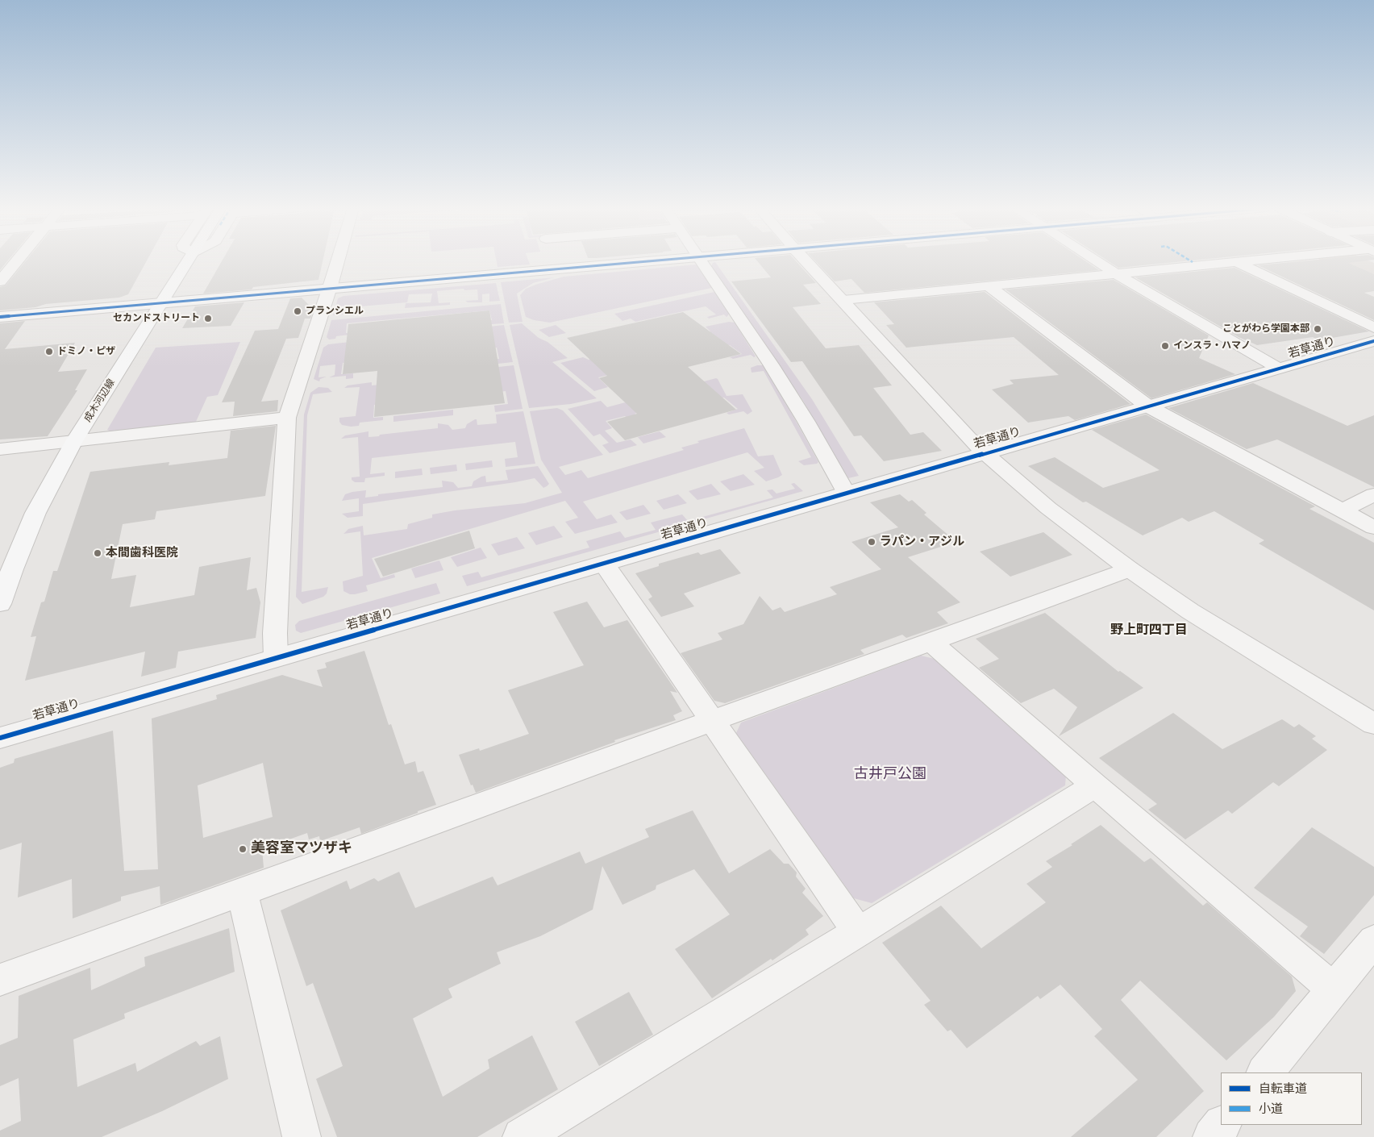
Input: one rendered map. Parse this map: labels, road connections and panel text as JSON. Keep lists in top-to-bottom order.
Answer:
{
  "streets": {
    "main road": ["成木河辺線"],
    "street": ["若草通り"]
  },
  "districts": ["野上町四丁目"],
  "parks": ["古井戸公園"],
  "places": [
    "プランシエル",
    "セカンドストリート",
    "ことがわら学園本部",
    "インスラ・ハマノ",
    "ドミノ・ピザ",
    "ラパン・アジル",
    "本間歯科医院",
    "美容室マツザキ"
  ],
  "legend": ["自転車道", "小道"]
}
